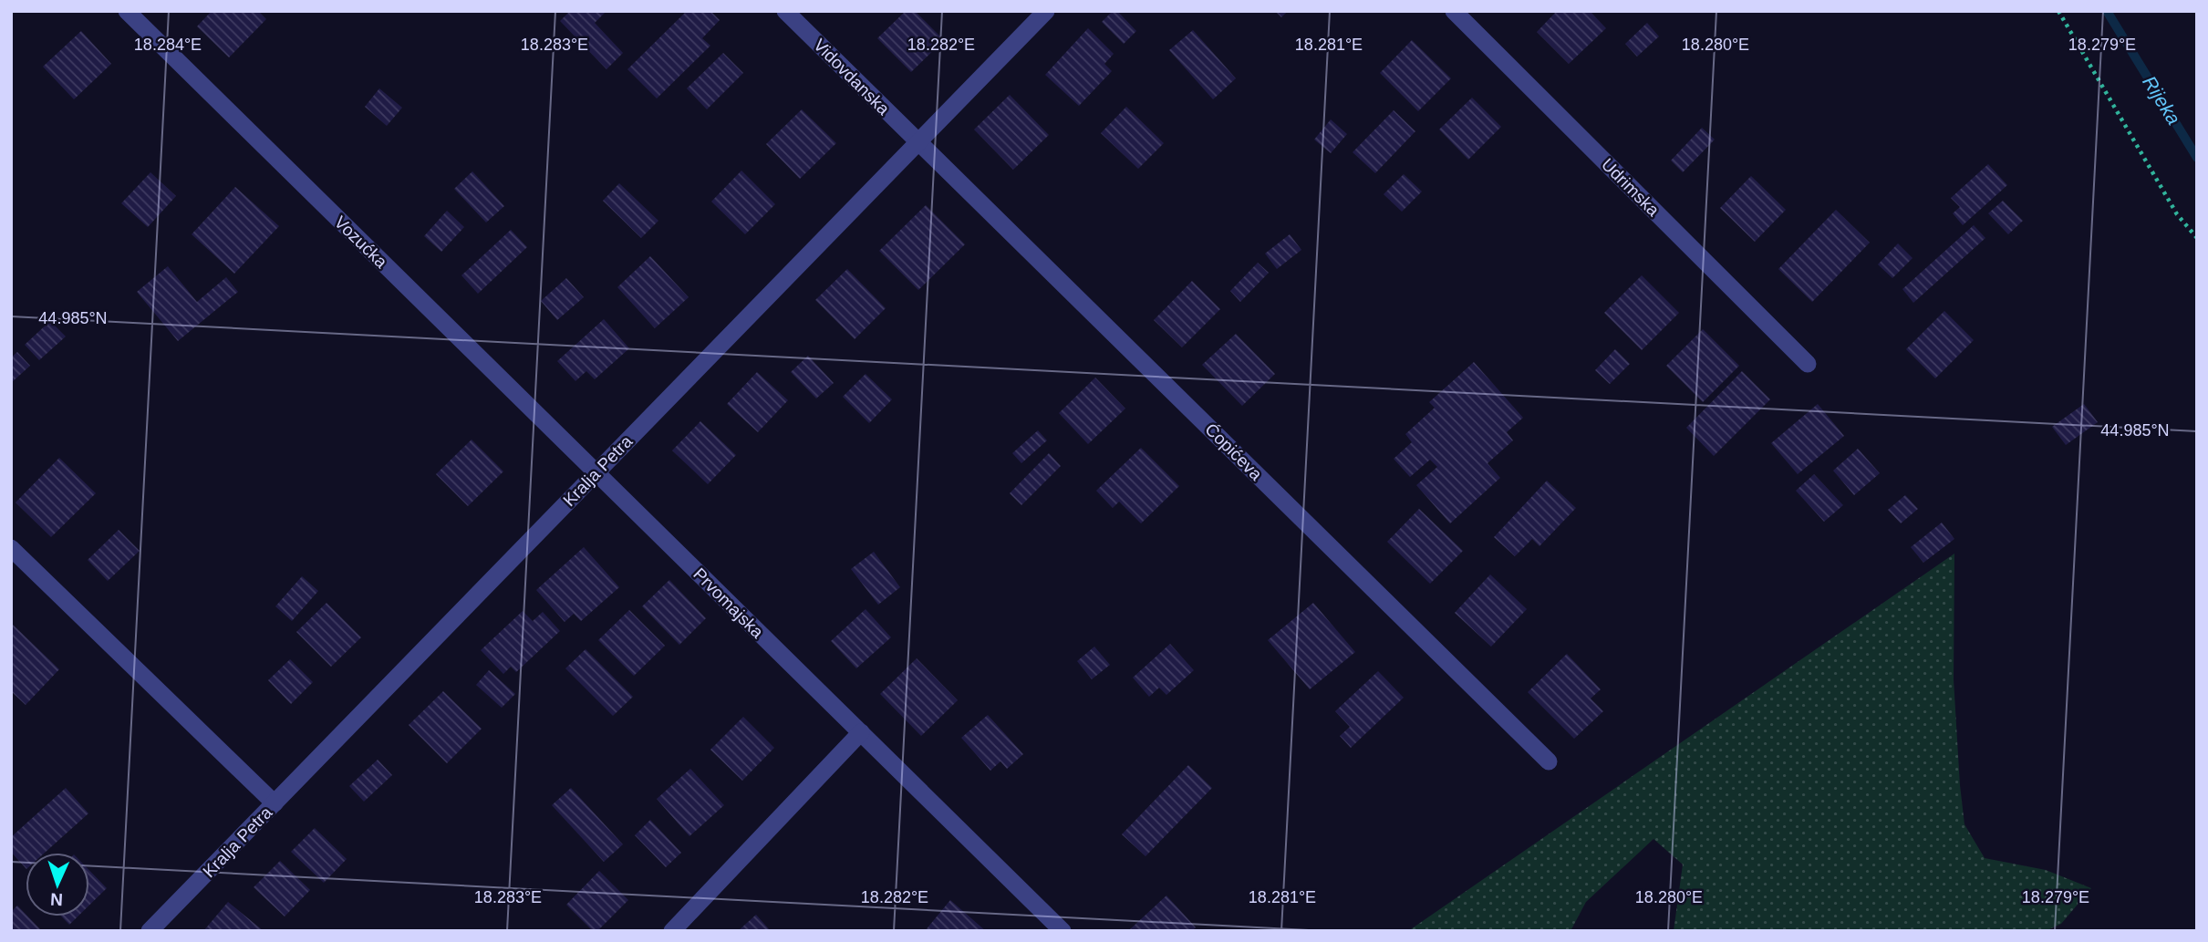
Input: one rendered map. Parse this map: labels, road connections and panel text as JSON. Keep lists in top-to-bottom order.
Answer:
{
  "streets": {
    "street": [
      "Vidovdanska",
      "Udrimska",
      "Vozućka",
      "Ćopićeva",
      "Kralja Petra",
      "Prvomajska"
    ]
  },
  "crossings": [
    ["Vidovdanska", "Ćopićeva"],
    ["Vidovdanska", "Kralja Petra"],
    ["Vozućka", "Kralja Petra"],
    ["Vozućka", "Prvomajska"],
    ["Ćopićeva", "Kralja Petra"],
    ["Kralja Petra", "Prvomajska"]
  ],
  "water": ["Rijeka"],
  "north": "bottom",
  "coordinates": [
    "18.284°E",
    "18.283°E",
    "18.282°E",
    "18.281°E",
    "18.280°E",
    "18.279°E",
    "44.985°N"
  ]
}
